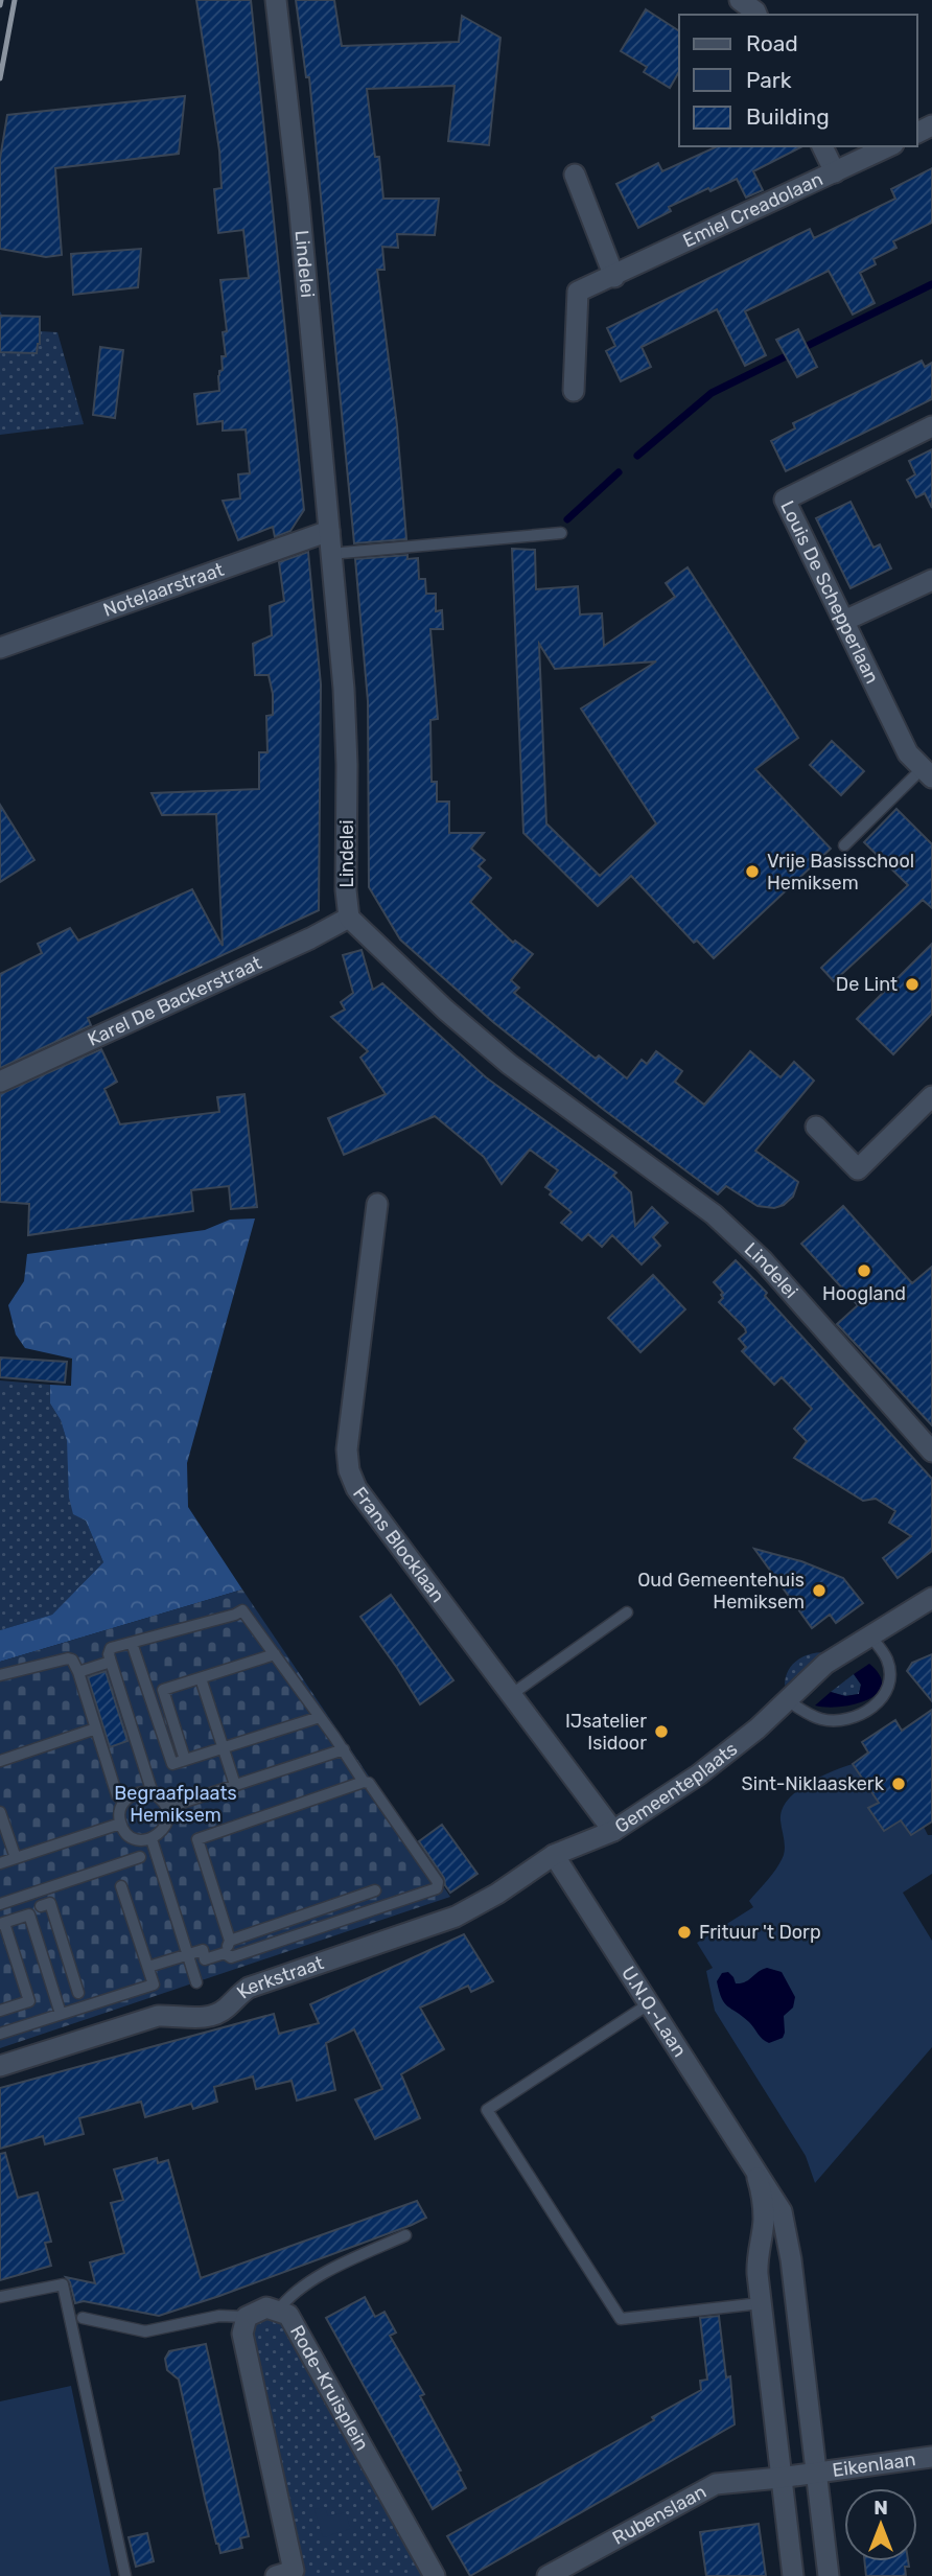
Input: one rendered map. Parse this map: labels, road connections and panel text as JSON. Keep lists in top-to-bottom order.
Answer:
{
  "streets": {
    "street": [
      "Emiel Creadolaan",
      "Lindelei",
      "Notelaarstraat",
      "Louis De Schepperlaan",
      "Karel De Backerstraat",
      "Frans Blocklaan",
      "Gemeenteplaats",
      "Kerkstraat",
      "U.N.O.-Laan",
      "Rode-Kruisplein",
      "Eikenlaan",
      "Rubenslaan"
    ]
  },
  "crossings": [
    ["Lindelei", "Notelaarstraat"],
    ["Lindelei", "Karel De Backerstraat"],
    ["Frans Blocklaan", "Gemeenteplaats"],
    ["Gemeenteplaats", "Kerkstraat"],
    ["Gemeenteplaats", "U.N.O.-Laan"],
    ["Kerkstraat", "U.N.O.-Laan"],
    ["U.N.O.-Laan", "Eikenlaan"],
    ["U.N.O.-Laan", "Rubenslaan"]
  ],
  "parks": ["Begraafplaats Hemiksem"],
  "places": [
    "Vrije Basisschool Hemiksem",
    "De Lint",
    "Hoogland",
    "Oud Gemeentehuis Hemiksem",
    "IJsatelier Isidoor",
    "Sint-Niklaaskerk",
    "Frituur 't Dorp"
  ],
  "legend": ["Road", "Park", "Building"],
  "north": "top"
}
